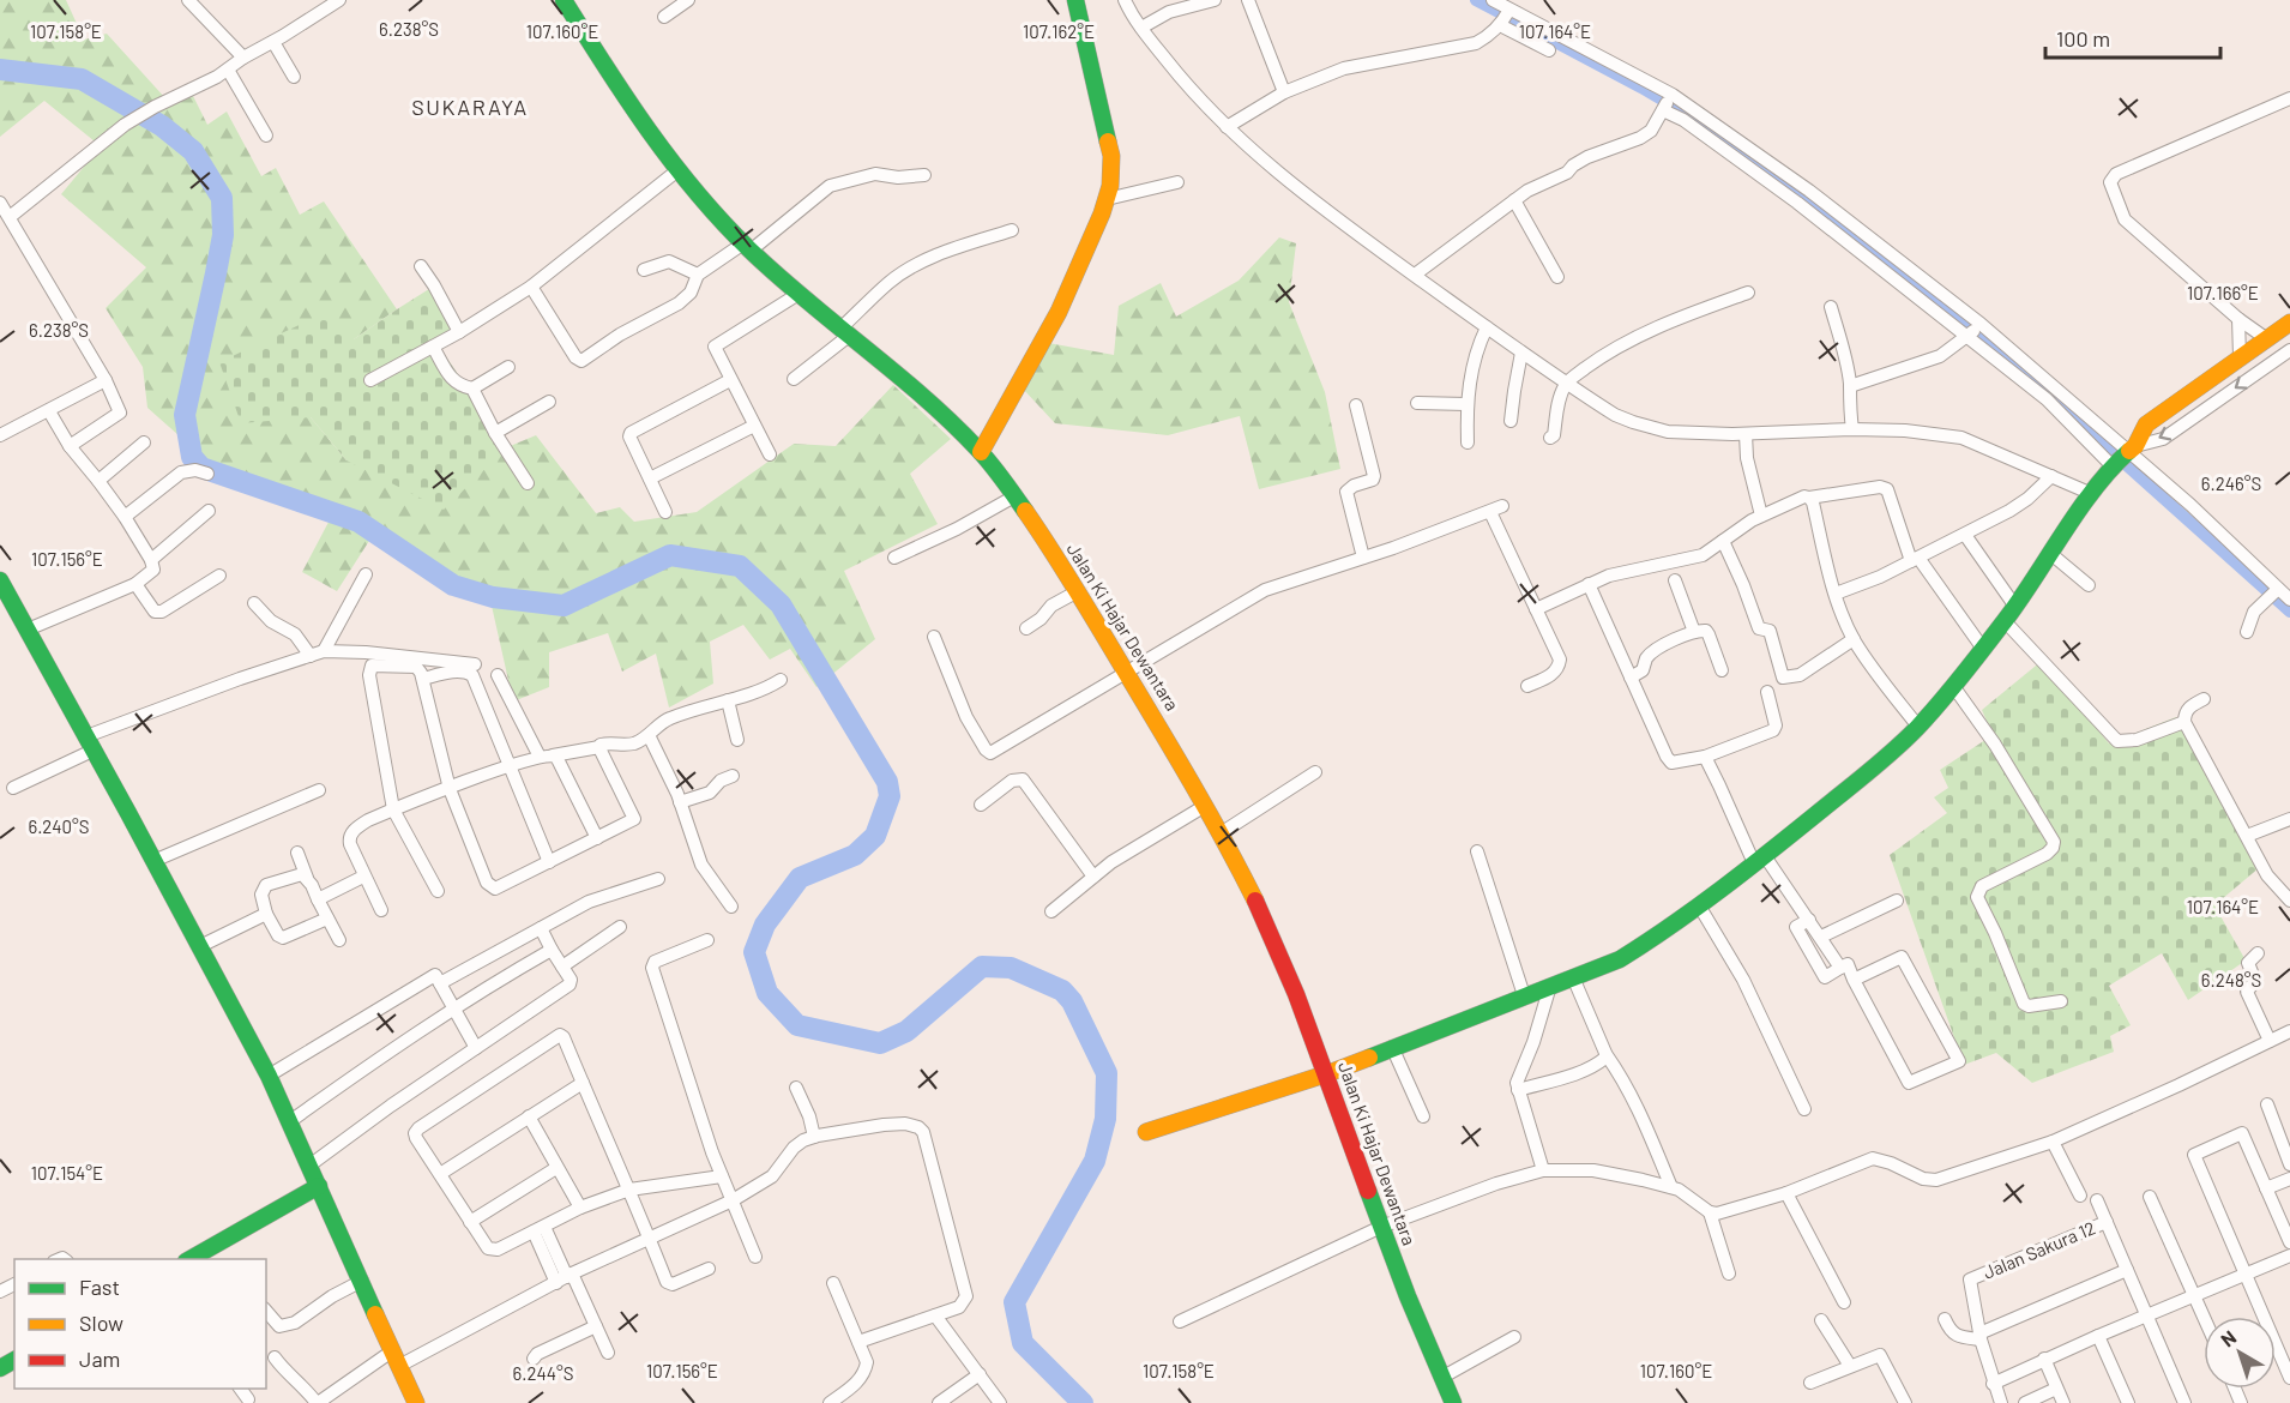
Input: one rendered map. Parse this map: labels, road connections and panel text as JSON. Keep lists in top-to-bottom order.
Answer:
{
  "streets": {
    "street": ["Jalan Ki Hajar Dewantara", "Jalan Sakura 12"]
  },
  "districts": ["SUKARAYA"],
  "legend": ["Fast", "Slow", "Jam"],
  "scale_bar": "100 m",
  "north": "top left",
  "coordinates": [
    "6.238°S",
    "107.158°E",
    "107.160°E",
    "107.162°E",
    "107.164°E",
    "107.166°E",
    "6.246°S",
    "107.156°E",
    "6.240°S",
    "6.248°S",
    "107.154°E",
    "6.244°S"
  ]
}
